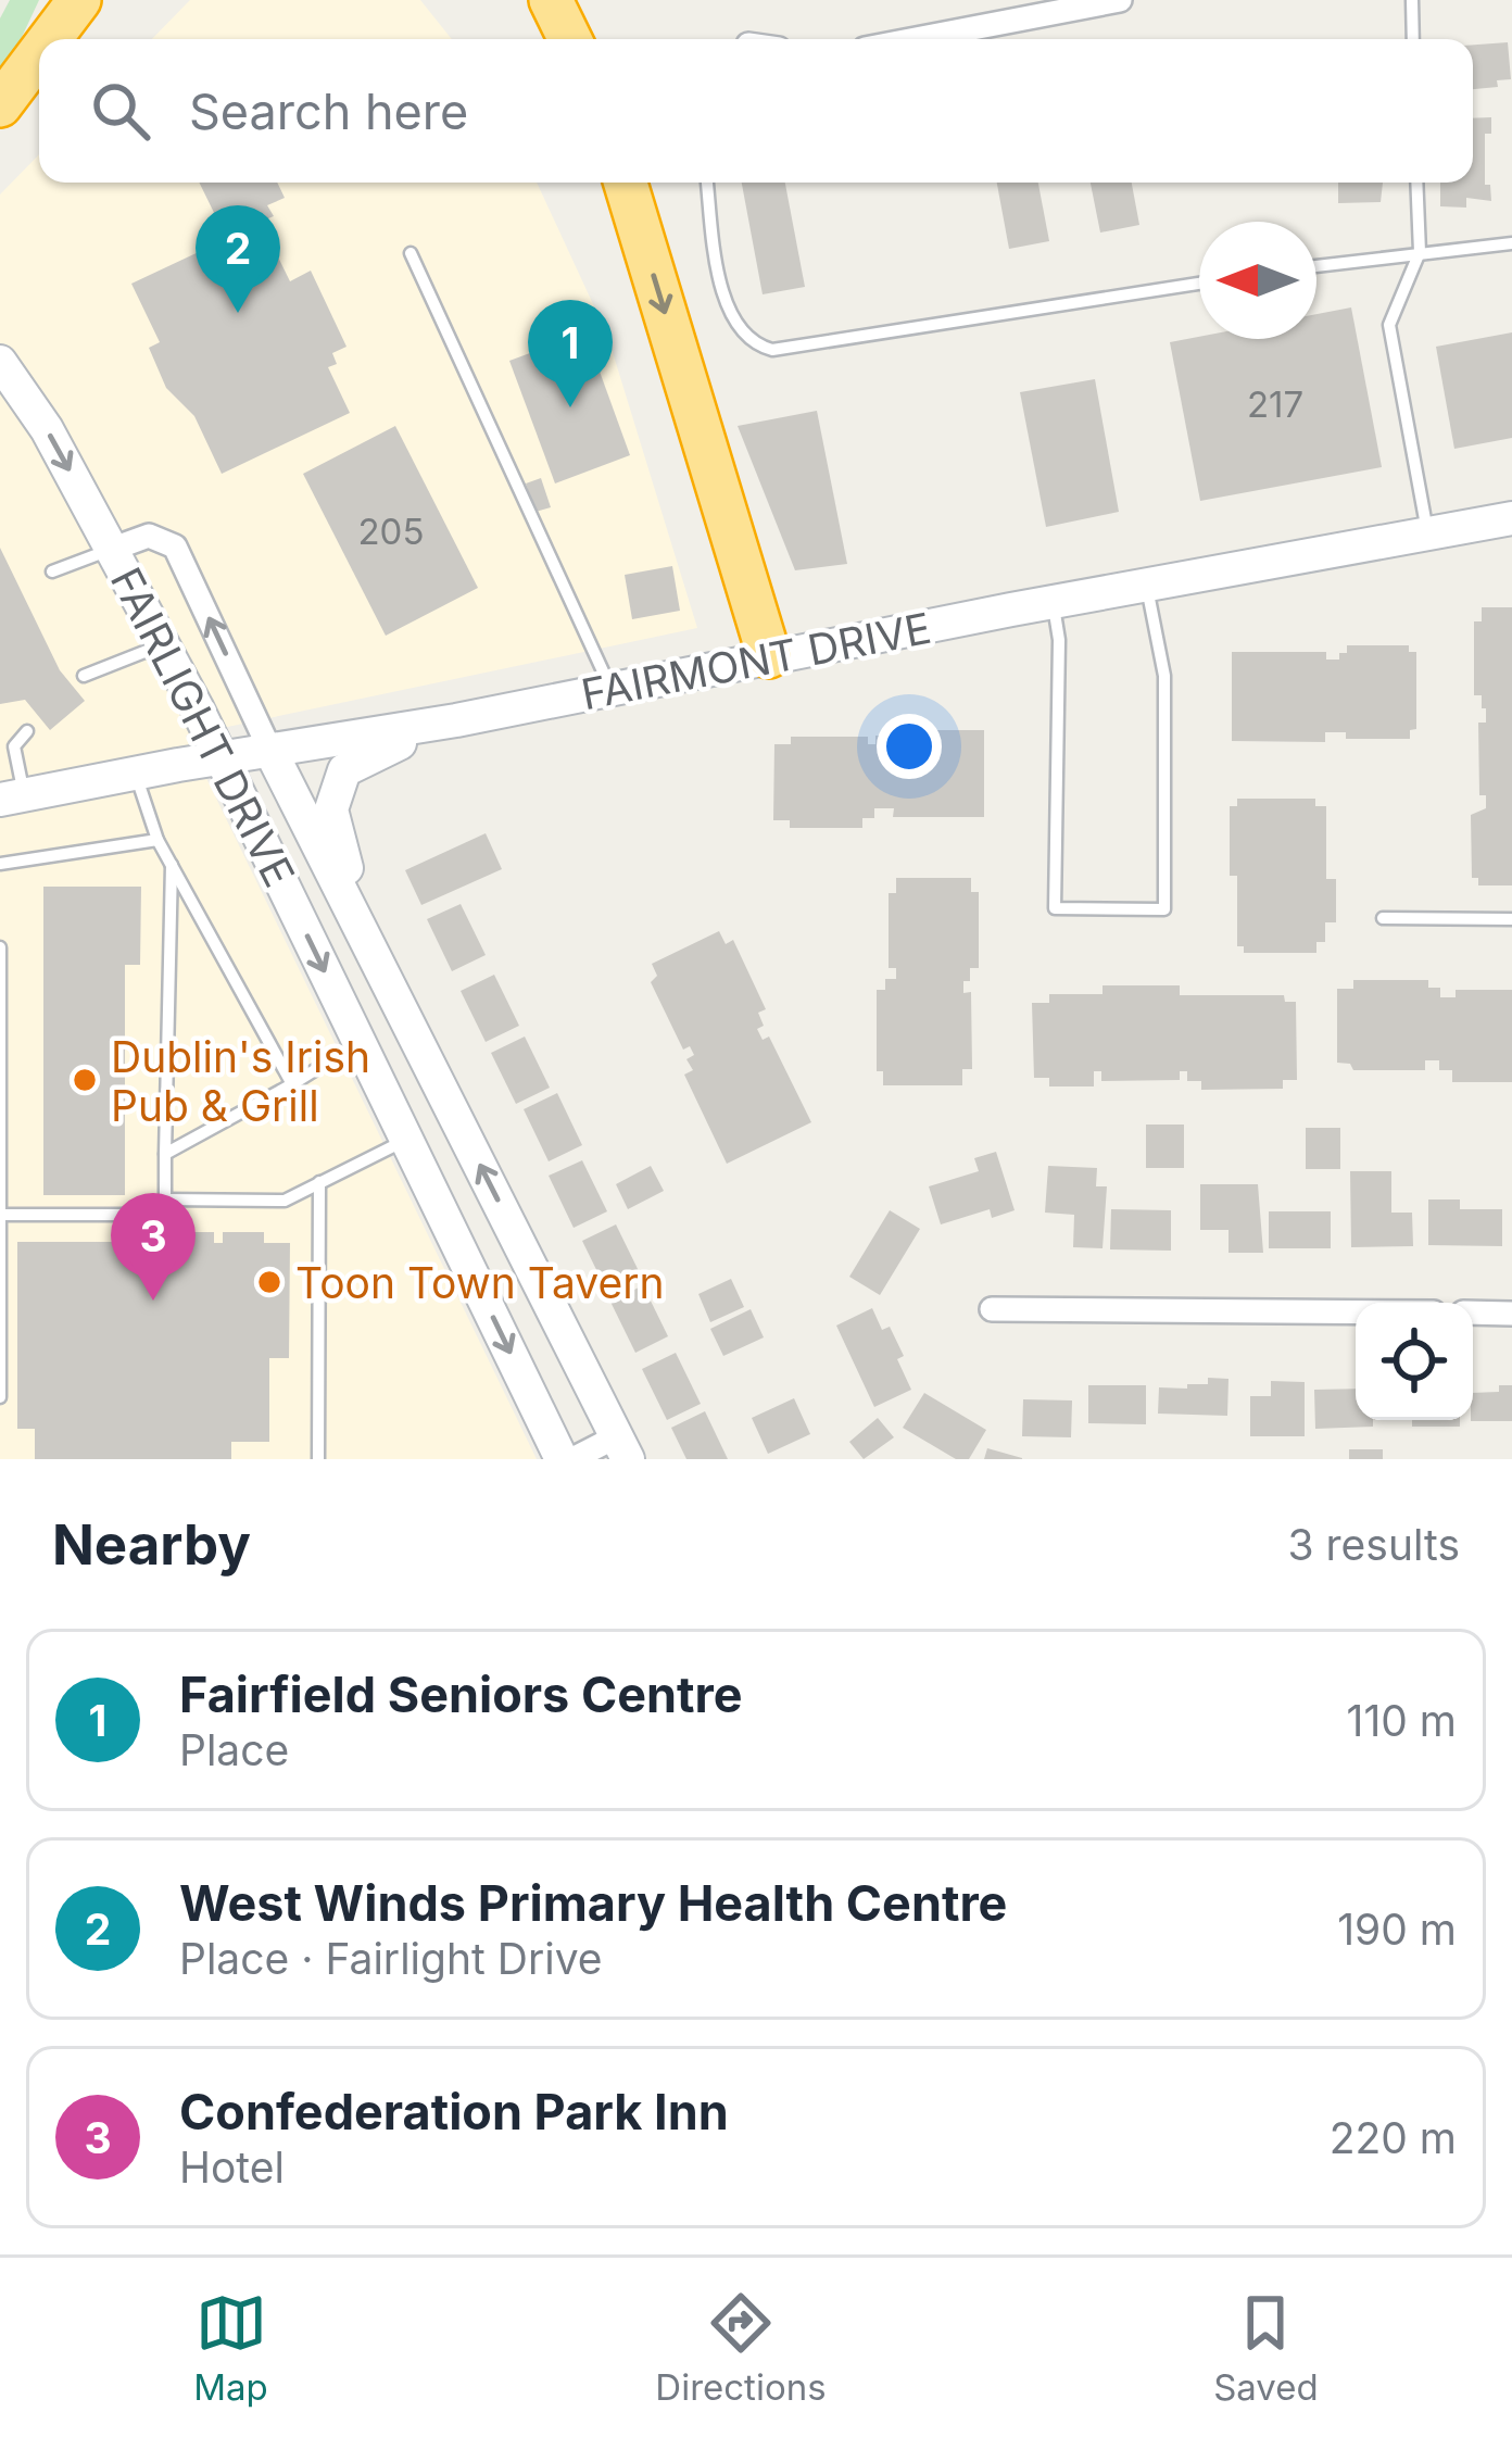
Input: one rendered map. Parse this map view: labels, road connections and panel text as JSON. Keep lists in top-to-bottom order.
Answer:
{
  "streets": {
    "street": ["FAIRMONT DRIVE", "FAIRLIGHT DRIVE"]
  },
  "crossings": [
    ["FAIRMONT DRIVE", "FAIRLIGHT DRIVE"]
  ],
  "places": ["Dublin's Irish Pub & Grill", "Toon Town Tavern"],
  "house_numbers": ["217", "205"],
  "north": "left",
  "page": {
    "search": "Search here",
    "pins": ["2", "1", "3"],
    "heading": ["Nearby", "3 results"],
    "list": [
      {
        "mark": "1",
        "name": "Fairfield Seniors Centre",
        "note": "Place",
        "value": "110 m"
      },
      {
        "mark": "2",
        "name": "West Winds Primary Health Centre",
        "note": "Place · Fairlight Drive",
        "value": "190 m"
      },
      {
        "mark": "3",
        "name": "Confederation Park Inn",
        "note": "Hotel",
        "value": "220 m"
      }
    ],
    "nav": ["Map", "Directions", "Saved"]
  }
}
